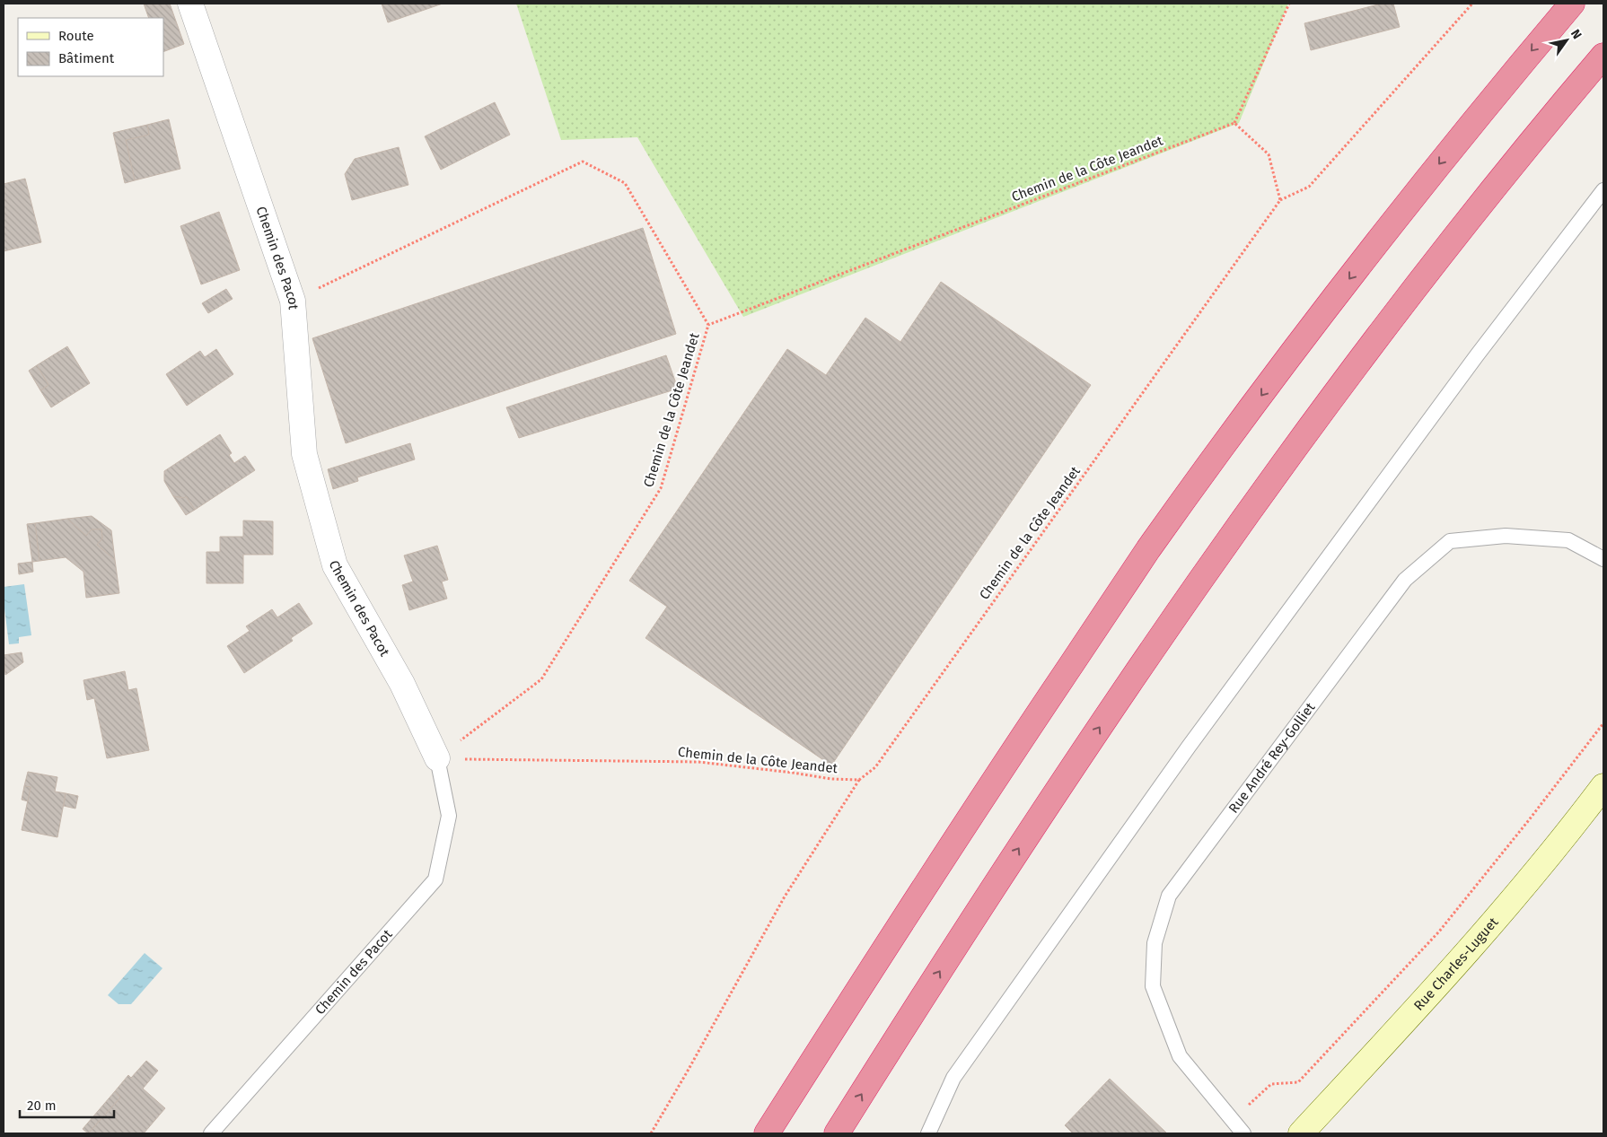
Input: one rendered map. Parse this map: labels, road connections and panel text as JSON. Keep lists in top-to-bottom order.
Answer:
{
  "streets": {
    "main road": ["Rue Charles-Luguet"],
    "street": ["Chemin des Pacot"],
    "lane": ["Rue André Rey-Golliet"],
    "path": ["Chemin de la Côte Jeandet"]
  },
  "crossings": [
    ["Chemin de la Côte Jeandet", "Chemin des Pacot"]
  ],
  "legend": ["Route", "Bâtiment"],
  "scale_bar": "20 m",
  "north": "top right"
}
